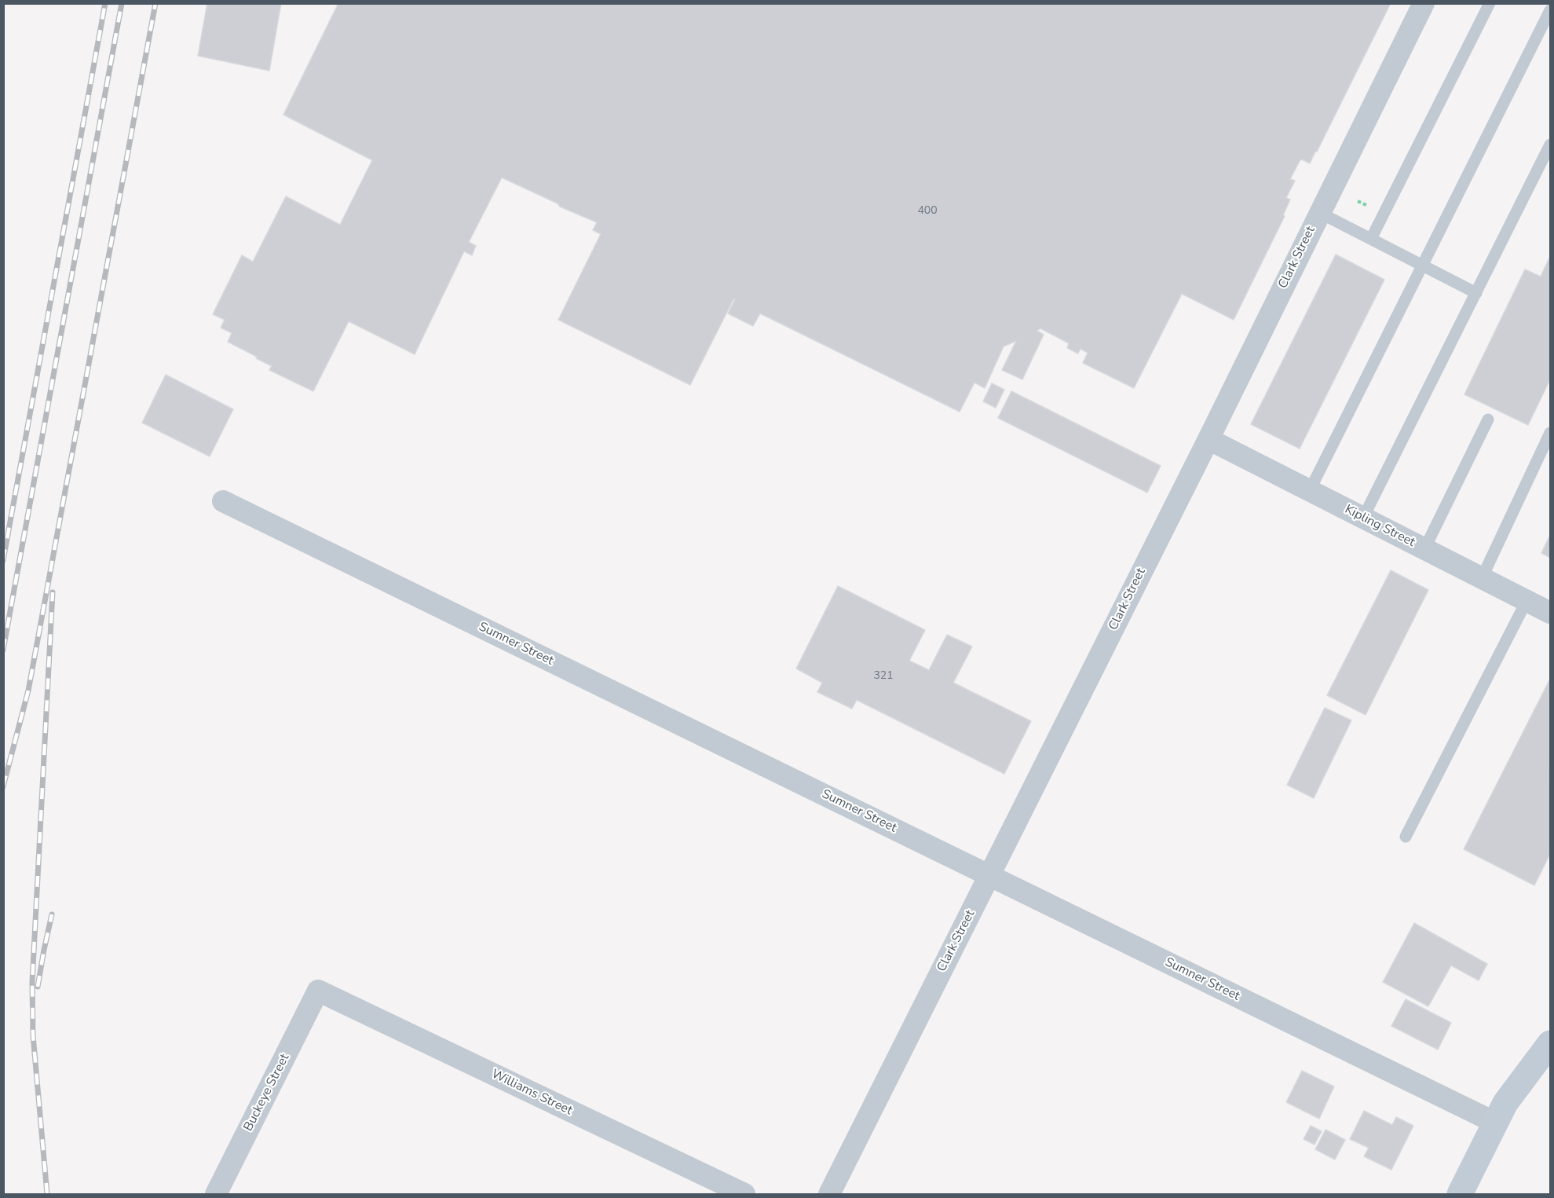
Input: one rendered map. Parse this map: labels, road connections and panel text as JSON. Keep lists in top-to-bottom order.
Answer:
{
  "streets": {
    "street": [
      "Clark Street",
      "Kipling Street",
      "Sumner Street",
      "Buckeye Street",
      "Williams Street"
    ]
  },
  "crossings": [
    ["Clark Street", "Kipling Street"],
    ["Clark Street", "Sumner Street"],
    ["Buckeye Street", "Williams Street"]
  ],
  "house_numbers": ["400", "321"]
}
